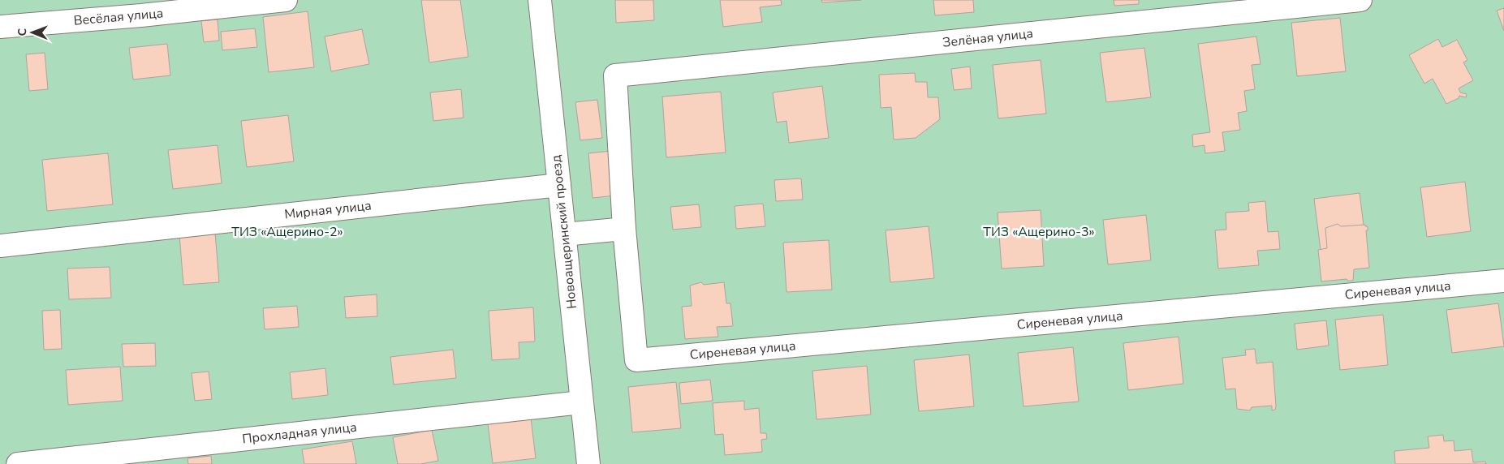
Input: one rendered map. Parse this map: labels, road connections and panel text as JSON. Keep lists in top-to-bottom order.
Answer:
{
  "streets": {
    "street": [
      "Весёлая улица",
      "Зелёная улица",
      "Мирная улица",
      "Новоащеринский проезд",
      "Сиреневая улица",
      "Прохладная улица"
    ]
  },
  "crossings": [
    ["Зелёная улица", "Сиреневая улица"],
    ["Мирная улица", "Новоащеринский проезд"],
    ["Новоащеринский проезд", "Прохладная улица"]
  ],
  "parks": ["ТИЗ «Ащерино-2»", "ТИЗ «Ащерино-3»"],
  "north": "left"
}
